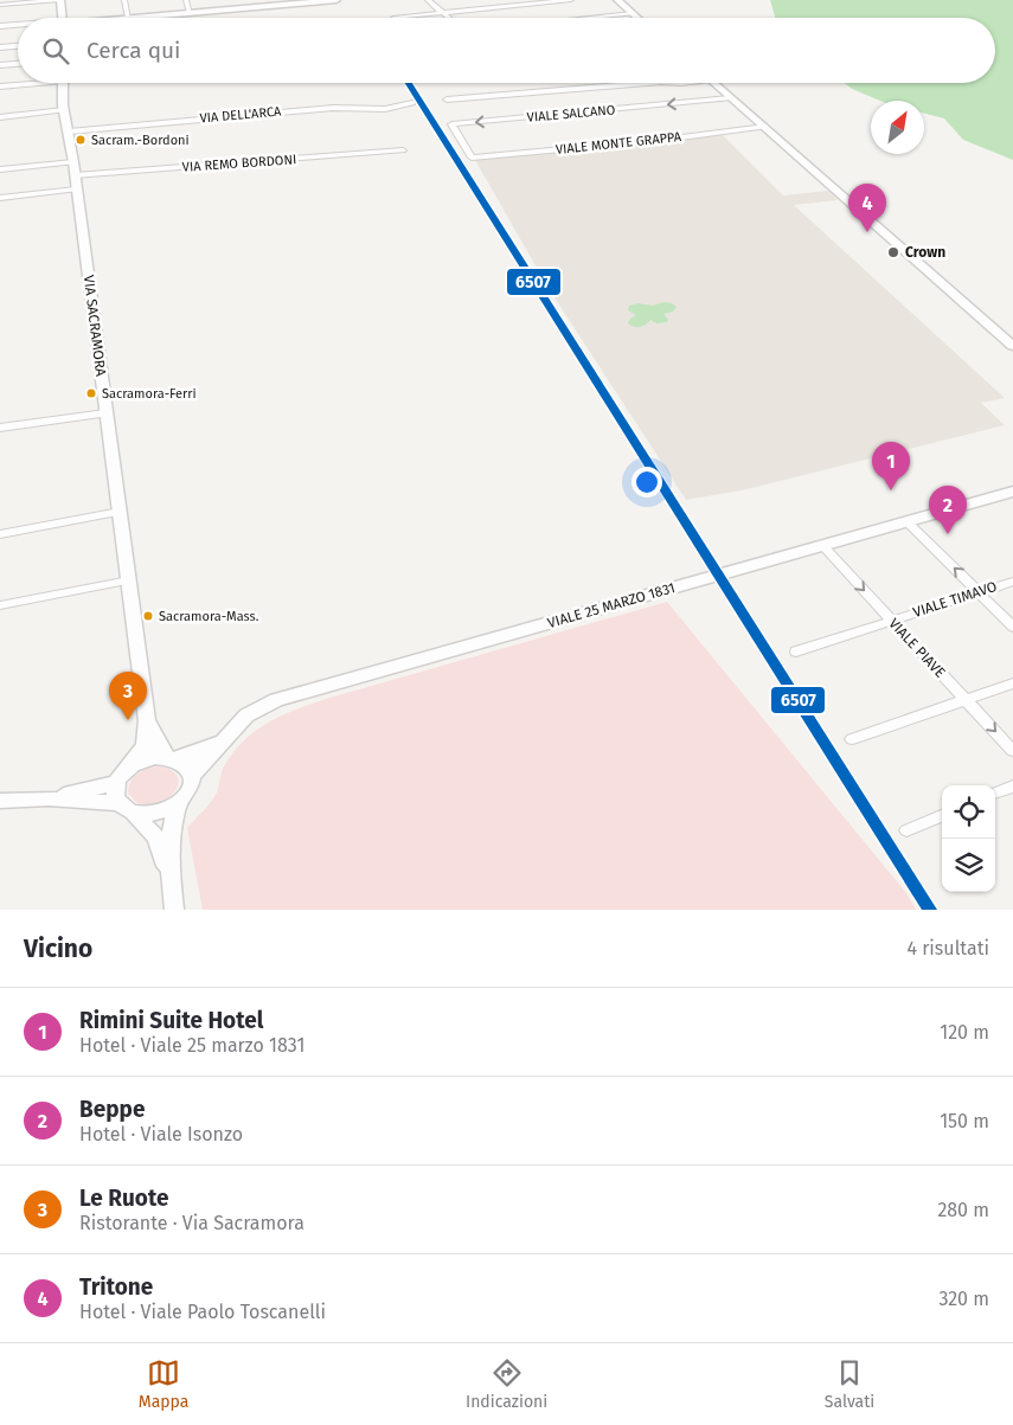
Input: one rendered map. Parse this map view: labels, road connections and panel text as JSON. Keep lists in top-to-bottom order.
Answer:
{
  "streets": {
    "street": [
      "VIALE SALCANO",
      "VIA DELL'ARCA",
      "VIALE MONTE GRAPPA",
      "VIA REMO BORDONI",
      "VIA SACRAMORA",
      "VIALE TIMAVO",
      "VIALE 25 MARZO 1831",
      "VIALE PIAVE"
    ]
  },
  "crossings": [
    ["VIALE SALCANO", "VIALE MONTE GRAPPA"],
    ["VIA DELL'ARCA", "VIA SACRAMORA"],
    ["VIA REMO BORDONI", "VIA SACRAMORA"],
    ["VIA SACRAMORA", "VIALE 25 MARZO 1831"],
    ["VIALE TIMAVO", "VIALE PIAVE"],
    ["VIALE 25 MARZO 1831", "VIALE PIAVE"]
  ],
  "places": [
    "Sacram.-Bordoni",
    "Crown",
    "Sacramora-Ferri",
    "Sacramora-Mass."
  ],
  "lines": ["transit line 6507"],
  "north": "top right",
  "page": {
    "search": "Cerca qui",
    "pins": [
      "4",
      "1",
      "2",
      "3"
    ],
    "heading": ["Vicino", "4 risultati"],
    "list": [
      {
        "mark": "1",
        "name": "Rimini Suite Hotel",
        "note": "Hotel · Viale 25 marzo 1831",
        "value": "120 m"
      },
      {
        "mark": "2",
        "name": "Beppe",
        "note": "Hotel · Viale Isonzo",
        "value": "150 m"
      },
      {
        "mark": "3",
        "name": "Le Ruote",
        "note": "Ristorante · Via Sacramora",
        "value": "280 m"
      },
      {
        "mark": "4",
        "name": "Tritone",
        "note": "Hotel · Viale Paolo Toscanelli",
        "value": "320 m"
      }
    ],
    "nav": ["Mappa", "Indicazioni", "Salvati"]
  }
}
